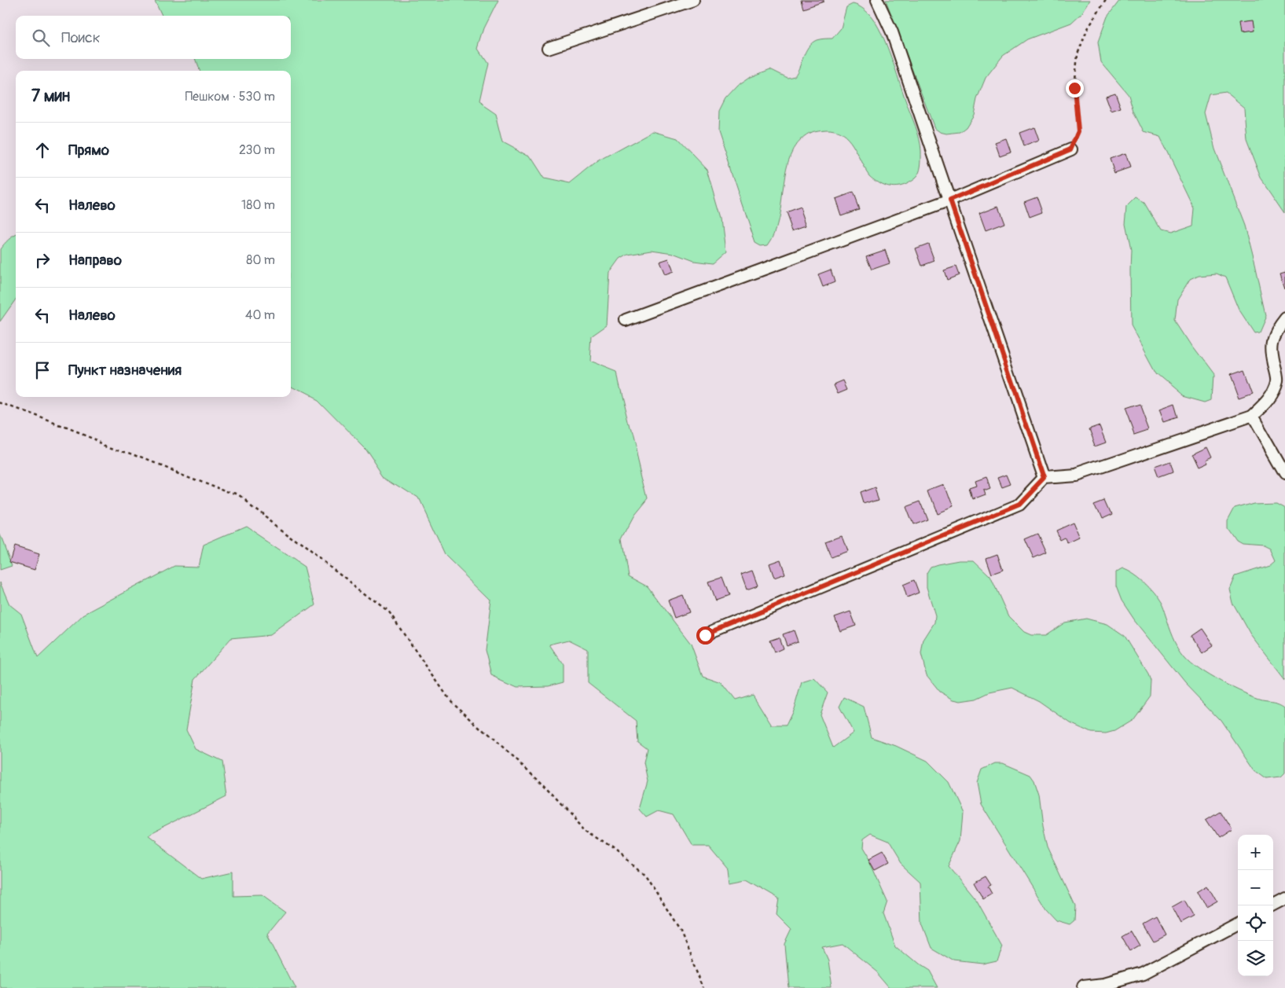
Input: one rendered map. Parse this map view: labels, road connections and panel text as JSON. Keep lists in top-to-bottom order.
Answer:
{
  "page": {
    "search": "Поиск",
    "heading": ["7 мин", "Пешком · 530 m"],
    "list": [
      ["Прямо", "230 m"],
      ["Налево", "180 m"],
      ["Направо", "80 m"],
      ["Налево", "40 m"],
      "Пункт назначения"
    ],
    "map_buttons": ["+", "−"]
  }
}
